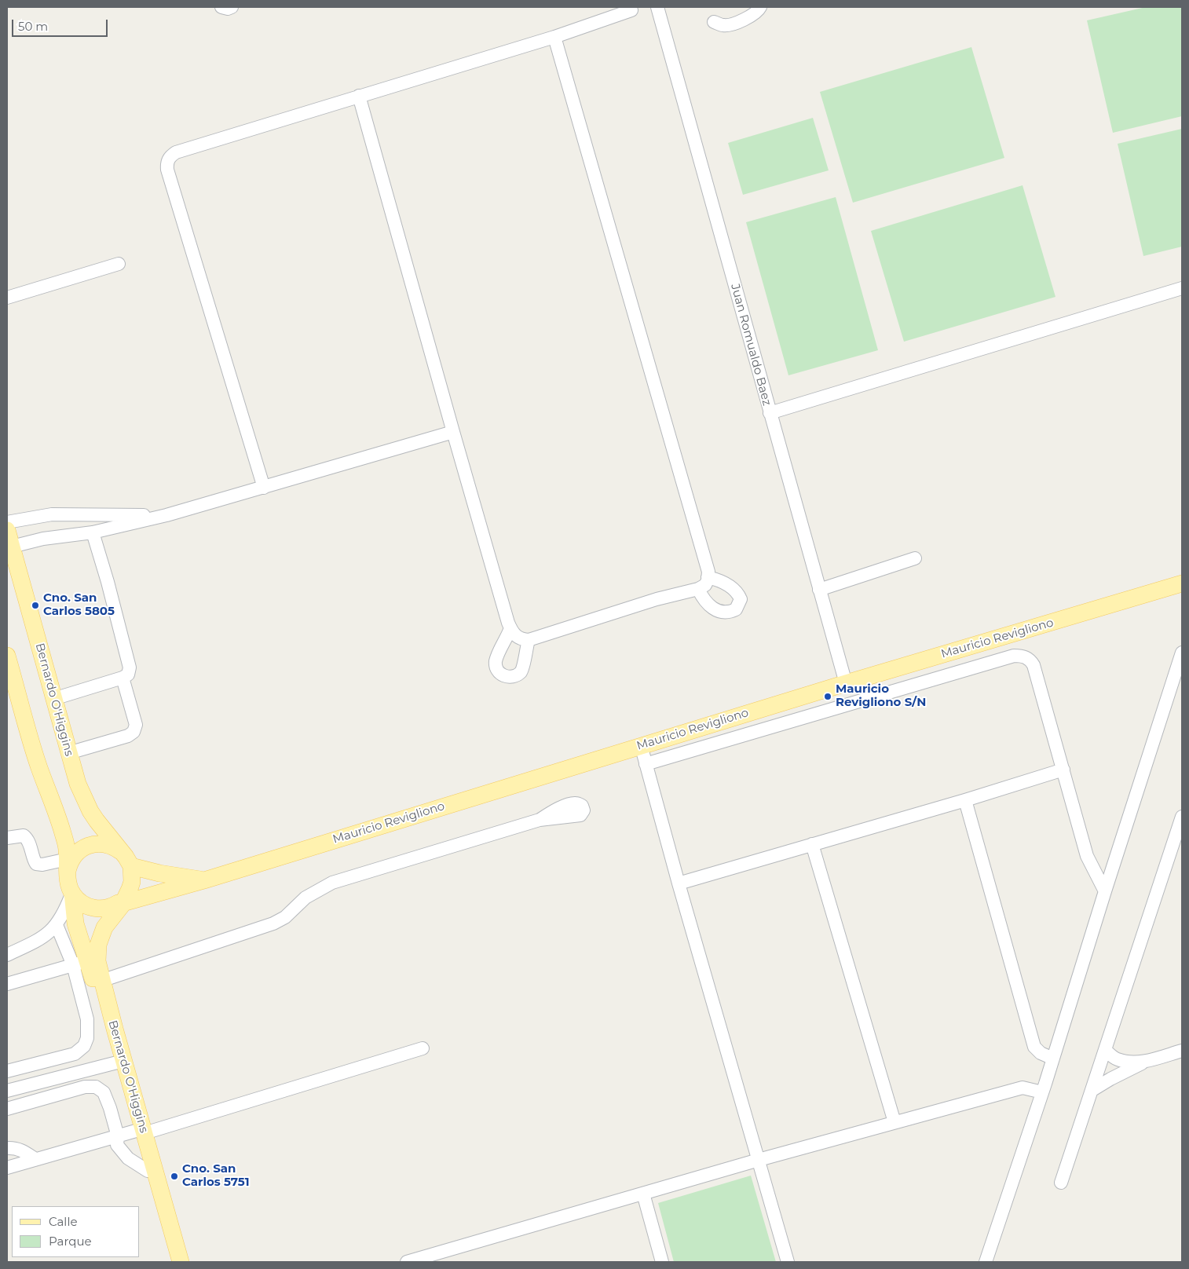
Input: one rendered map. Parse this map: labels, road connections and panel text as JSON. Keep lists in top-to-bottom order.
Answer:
{
  "streets": {
    "main road": ["Mauricio Revigliono", "Bernardo O'Higgins"],
    "street": ["Juan Romualdo Baez"]
  },
  "crossings": [
    ["Juan Romualdo Baez", "Mauricio Revigliono"],
    ["Mauricio Revigliono", "Bernardo O'Higgins"]
  ],
  "places": ["Cno. San Carlos 5805", "Mauricio Revigliono S/N", "Cno. San Carlos 5751"],
  "legend": ["Calle", "Parque"],
  "scale_bar": "50 m"
}
